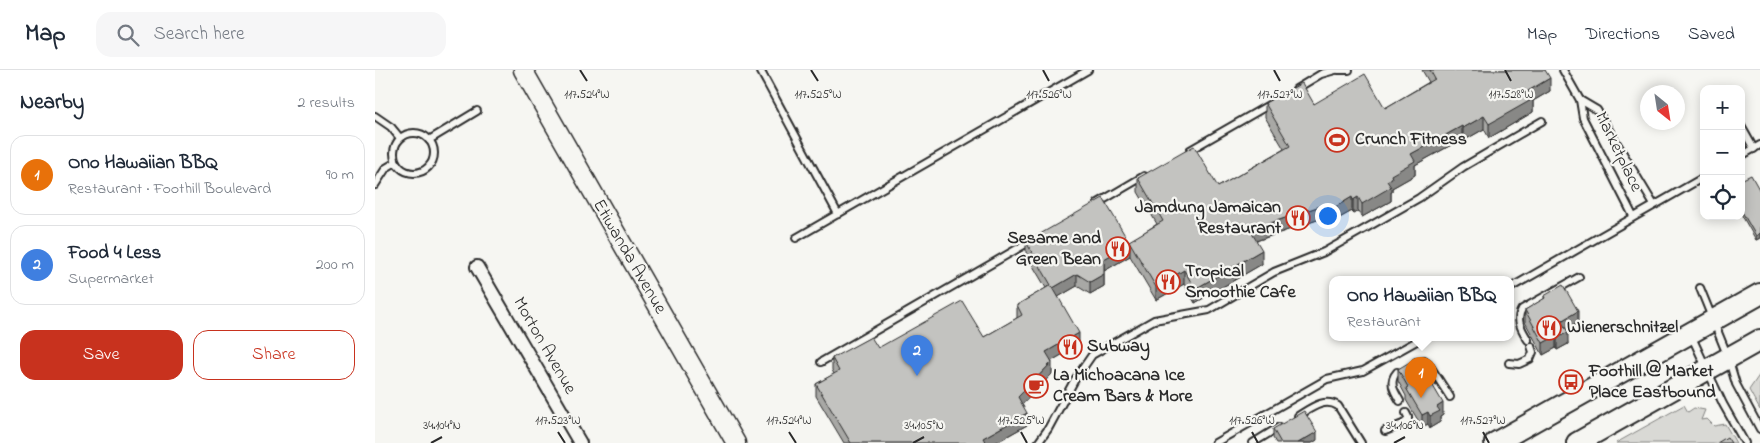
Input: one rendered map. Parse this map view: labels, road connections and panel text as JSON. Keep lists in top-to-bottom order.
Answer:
{
  "streets": {
    "main road": ["Etiwanda Avenue"],
    "street": ["Morton Avenue"],
    "lane": ["Marketplace"]
  },
  "places": {
    "sports": ["Crunch Fitness"],
    "restaurant": [
      "Jamdung Jamaican Restaurant",
      "Sesame and Green Bean",
      "Tropical Smoothie Cafe",
      "Wienerschnitzel",
      "Subway"
    ],
    "bus stop": ["Foothill @ Market Place Eastbound"],
    "cafe": ["La Michoacana Ice Cream Bars & More"]
  },
  "north": "bottom right",
  "page": {
    "header": "Map",
    "search": "Search here",
    "nav": ["Map", "Directions", "Saved"],
    "heading": ["Nearby", "2 results"],
    "map_buttons": ["+", "−"],
    "list": [
      {
        "mark": "1",
        "name": "Ono Hawaiian BBQ",
        "note": "Restaurant · Foothill Boulevard",
        "value": "90 m"
      },
      {
        "mark": "2",
        "name": "Food 4 Less",
        "note": "Supermarket",
        "value": "200 m"
      }
    ],
    "popup": ["Ono Hawaiian BBQ", "Restaurant"],
    "buttons": ["Save", "Share"],
    "pins": ["2", "1"]
  },
  "coordinates": [
    "117.524°W",
    "117.525°W",
    "117.526°W",
    "117.527°W",
    "117.528°W",
    "117.523°W",
    "34.104°N",
    "34.105°N",
    "34.106°N"
  ]
}
